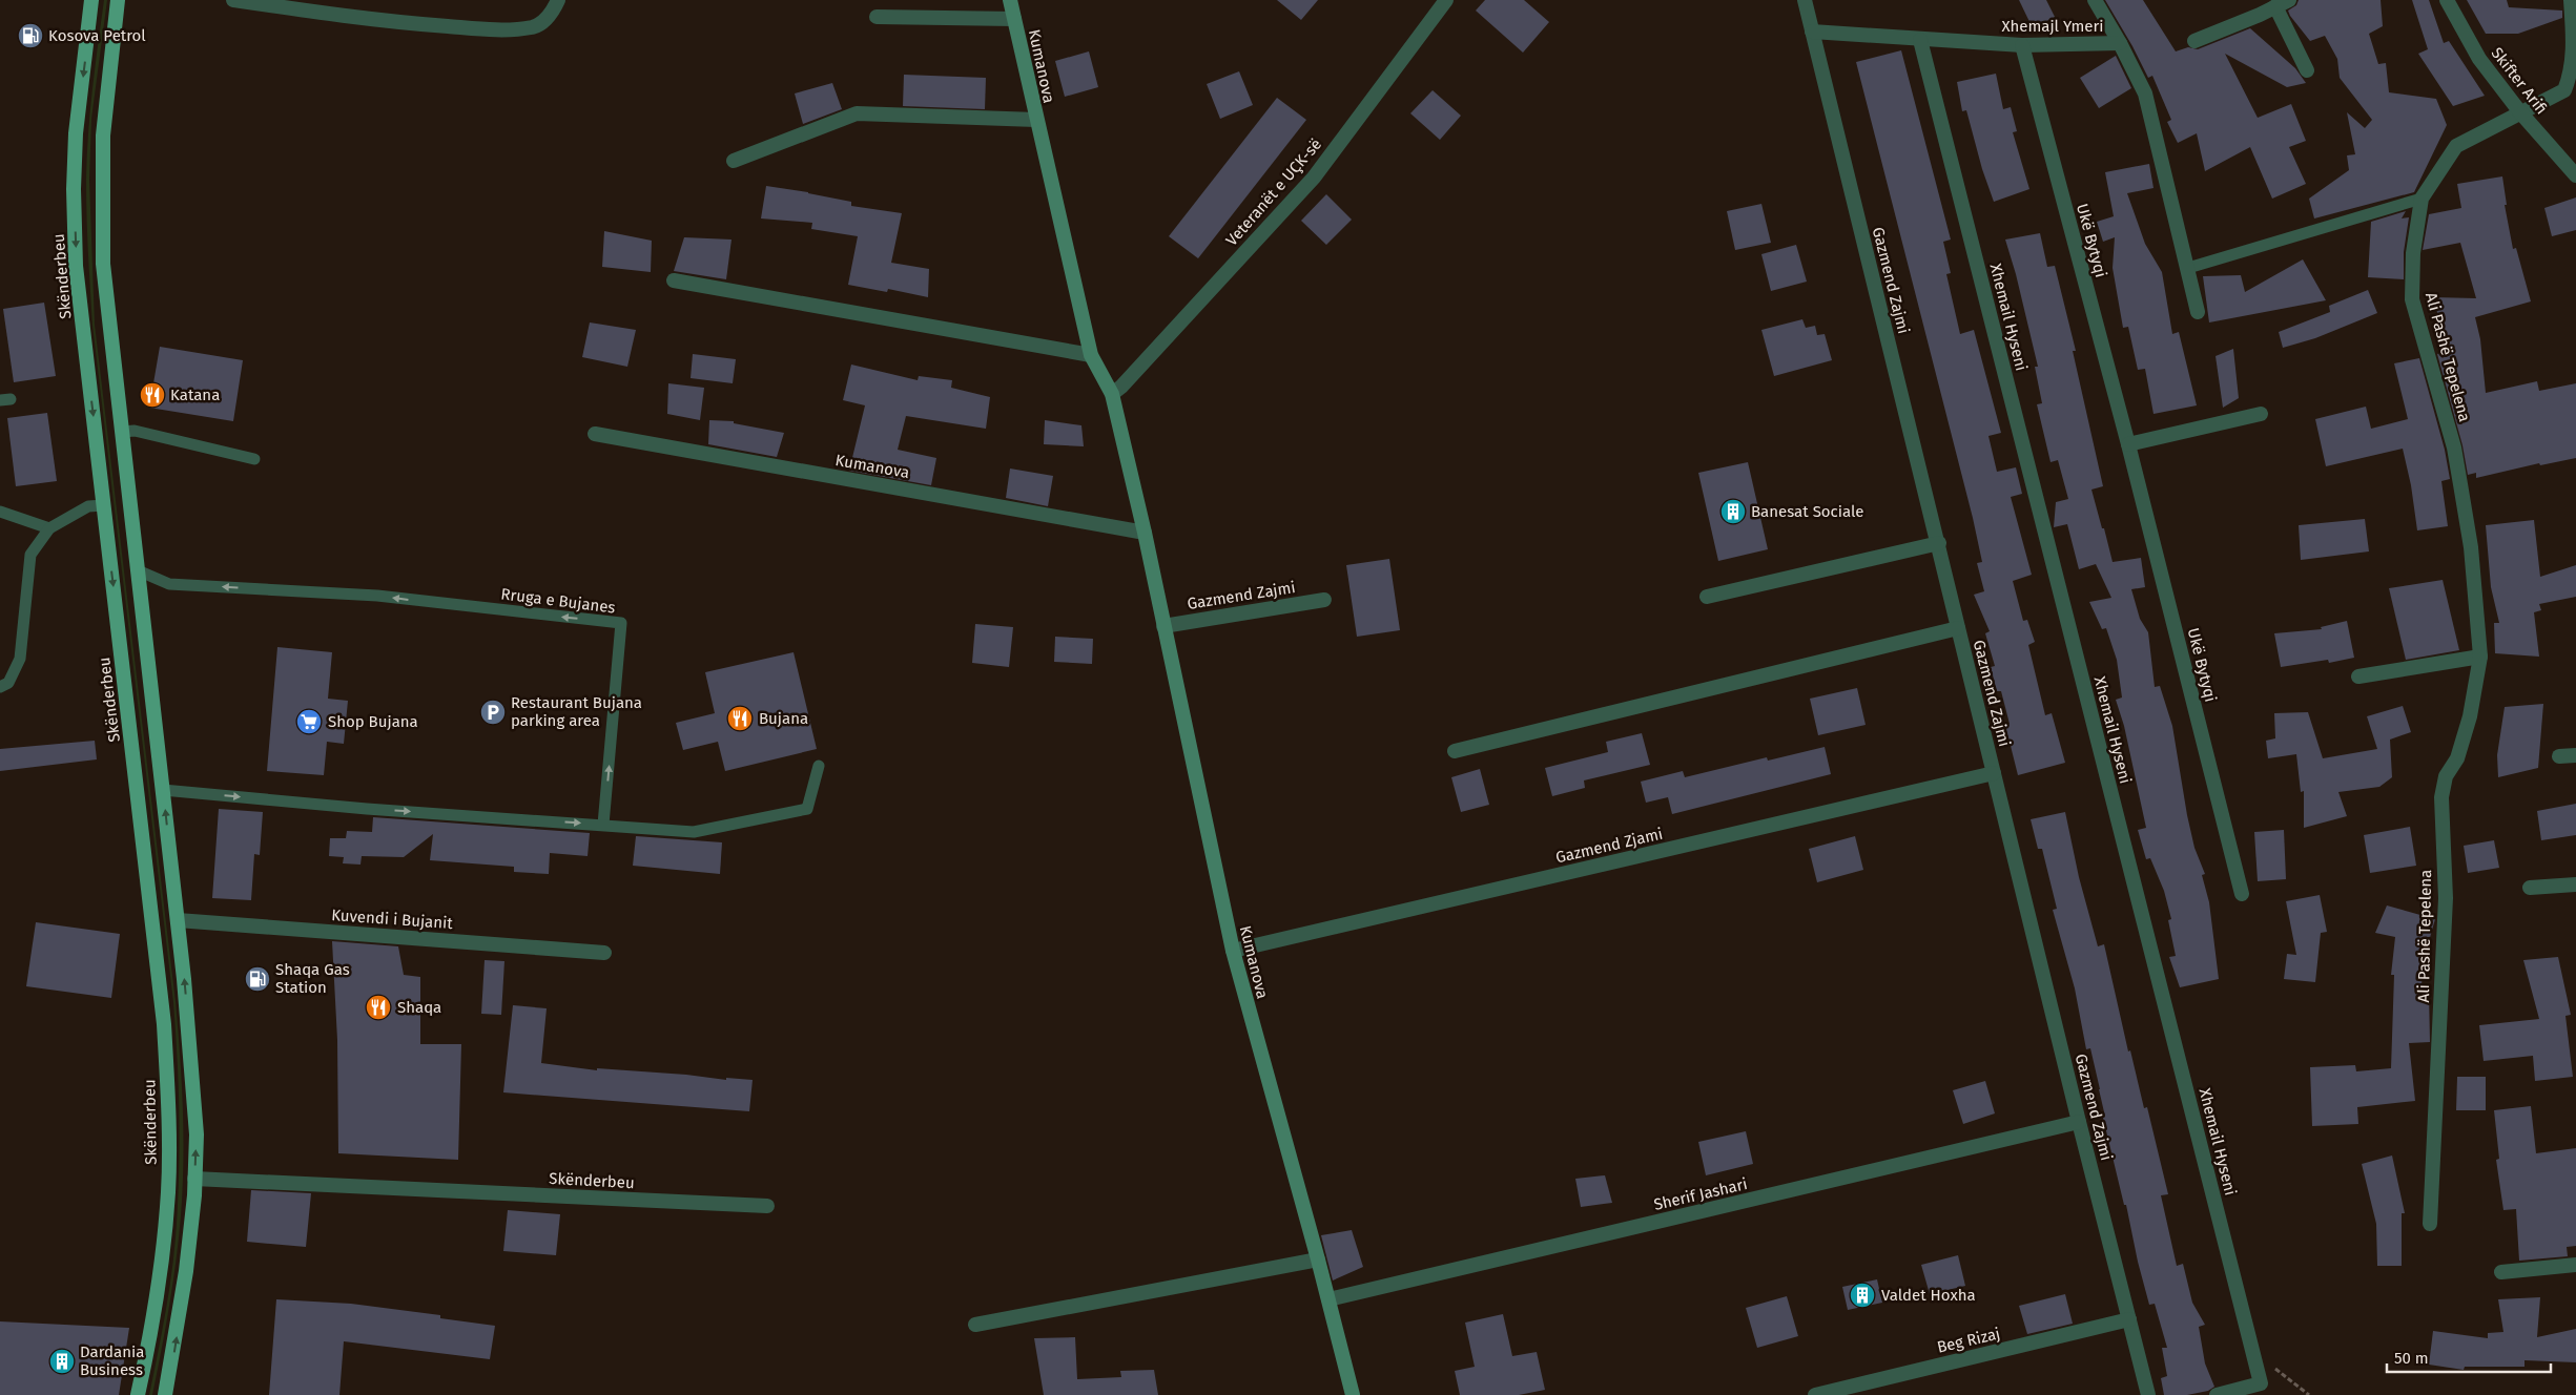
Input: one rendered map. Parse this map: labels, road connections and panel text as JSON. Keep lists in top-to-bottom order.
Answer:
{
  "streets": {
    "main road": ["Kumanova", "Skënderbeu"],
    "street": [
      "Xhemajl Ymeri",
      "Skifter Arifi",
      "Veteranët e UÇK-së",
      "Ukë Bytyqi",
      "Gazmend Zajmi",
      "Xhemail Hyseni",
      "Ali Pashë Tepelena",
      "Gazmend Zjami",
      "Kuvendi i Bujanit",
      "Sherif Jashari",
      "Beg Rizaj"
    ],
    "lane": ["Rruga e Bujanes"]
  },
  "crossings": [
    ["Xhemajl Ymeri", "Ukë Bytyqi"],
    ["Xhemajl Ymeri", "Gazmend Zajmi"],
    ["Xhemajl Ymeri", "Xhemail Hyseni"],
    ["Kumanova", "Veteranët e UÇK-së"],
    ["Kumanova", "Gazmend Zajmi"],
    ["Kumanova", "Gazmend Zjami"],
    ["Kumanova", "Sherif Jashari"],
    ["Skifter Arifi", "Ali Pashë Tepelena"],
    ["Gazmend Zajmi", "Gazmend Zjami"],
    ["Gazmend Zajmi", "Sherif Jashari"],
    ["Gazmend Zajmi", "Beg Rizaj"]
  ],
  "places": {
    "fuel station": ["Kosova Petrol", "Shaqa Gas Station"],
    "restaurant": ["Katana", "Bujana", "Shaqa"],
    "building": ["Banesat Sociale", "Valdet Hoxha", "Dardania Business"],
    "parking": ["Restaurant Bujana parking area"],
    "supermarket": ["Shop Bujana"]
  },
  "scale_bar": "50 m"
}
